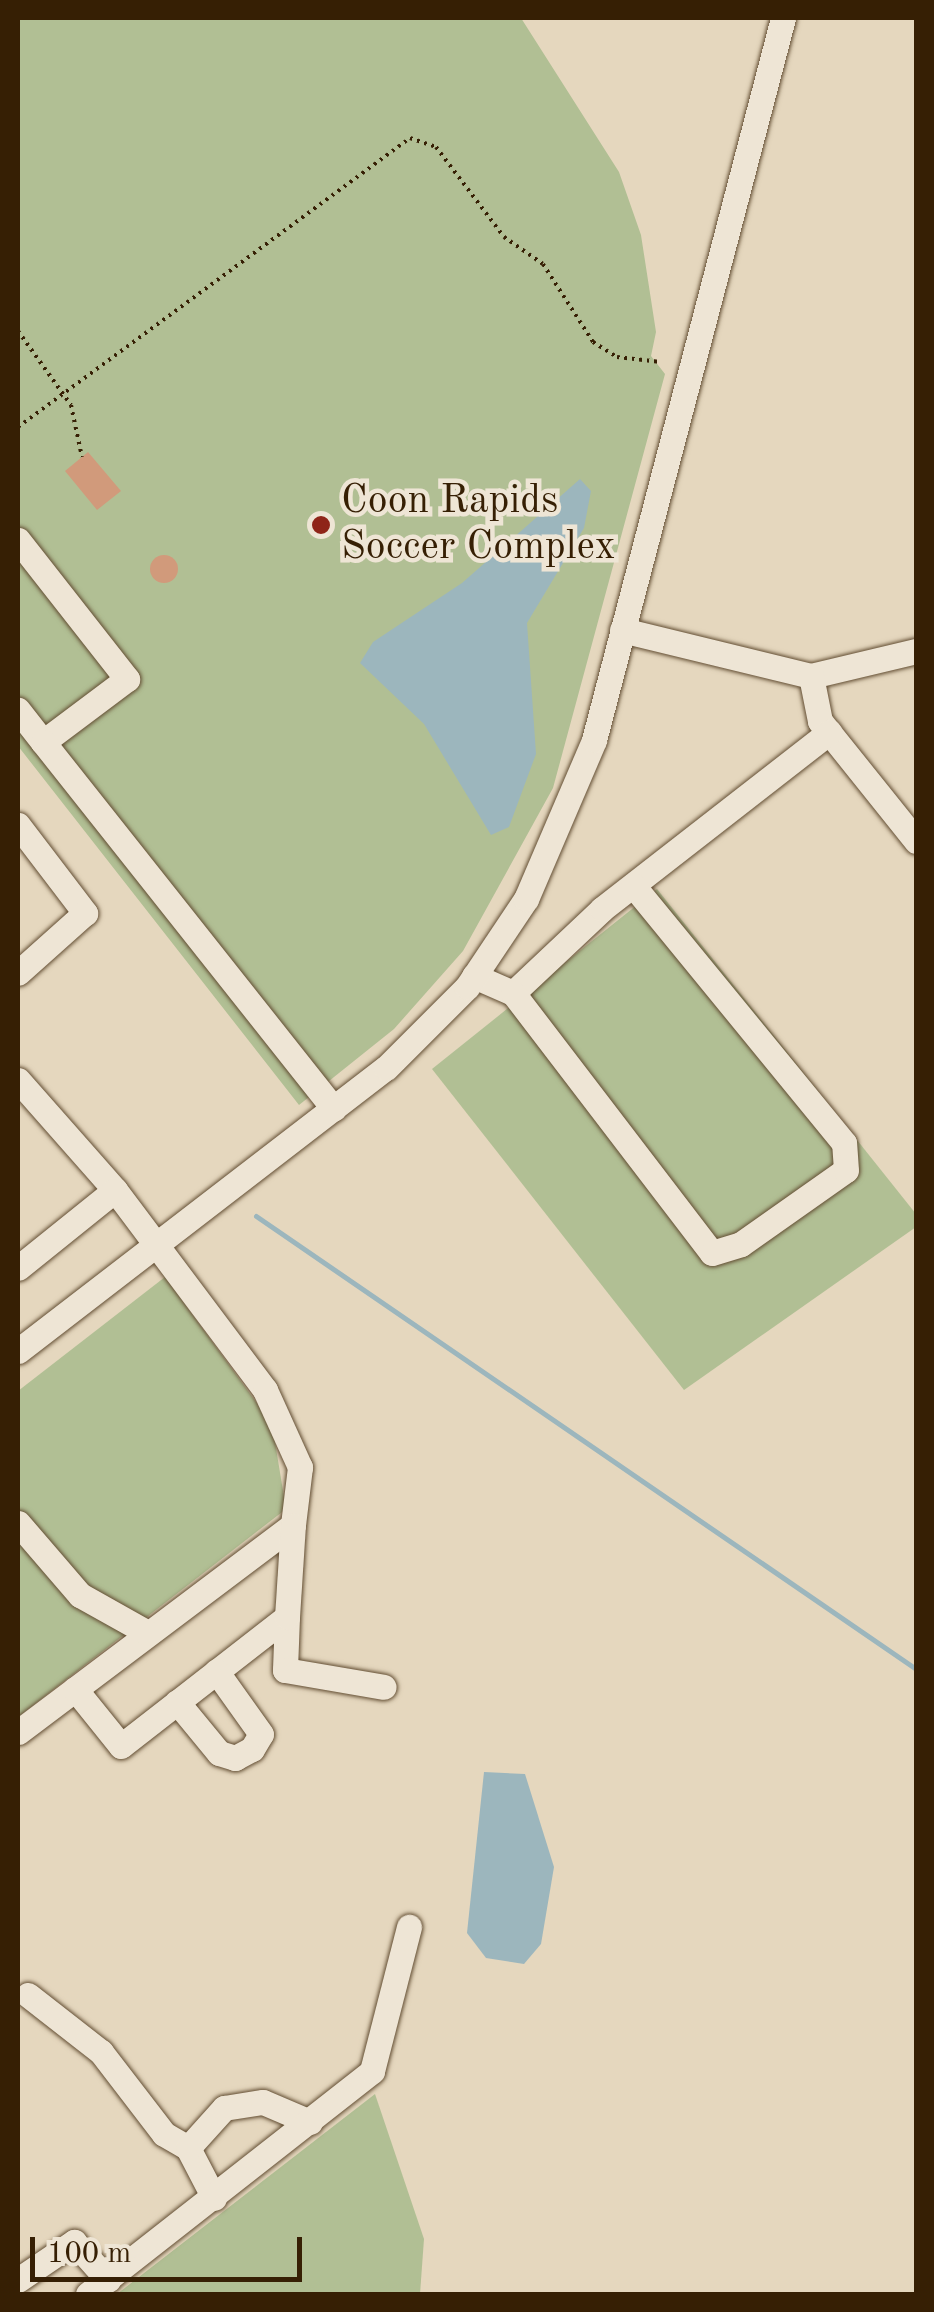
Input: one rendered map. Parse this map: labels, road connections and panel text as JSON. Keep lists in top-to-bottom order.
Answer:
{
  "places": ["Coon Rapids Soccer Complex"],
  "scale_bar": "100 m"
}
